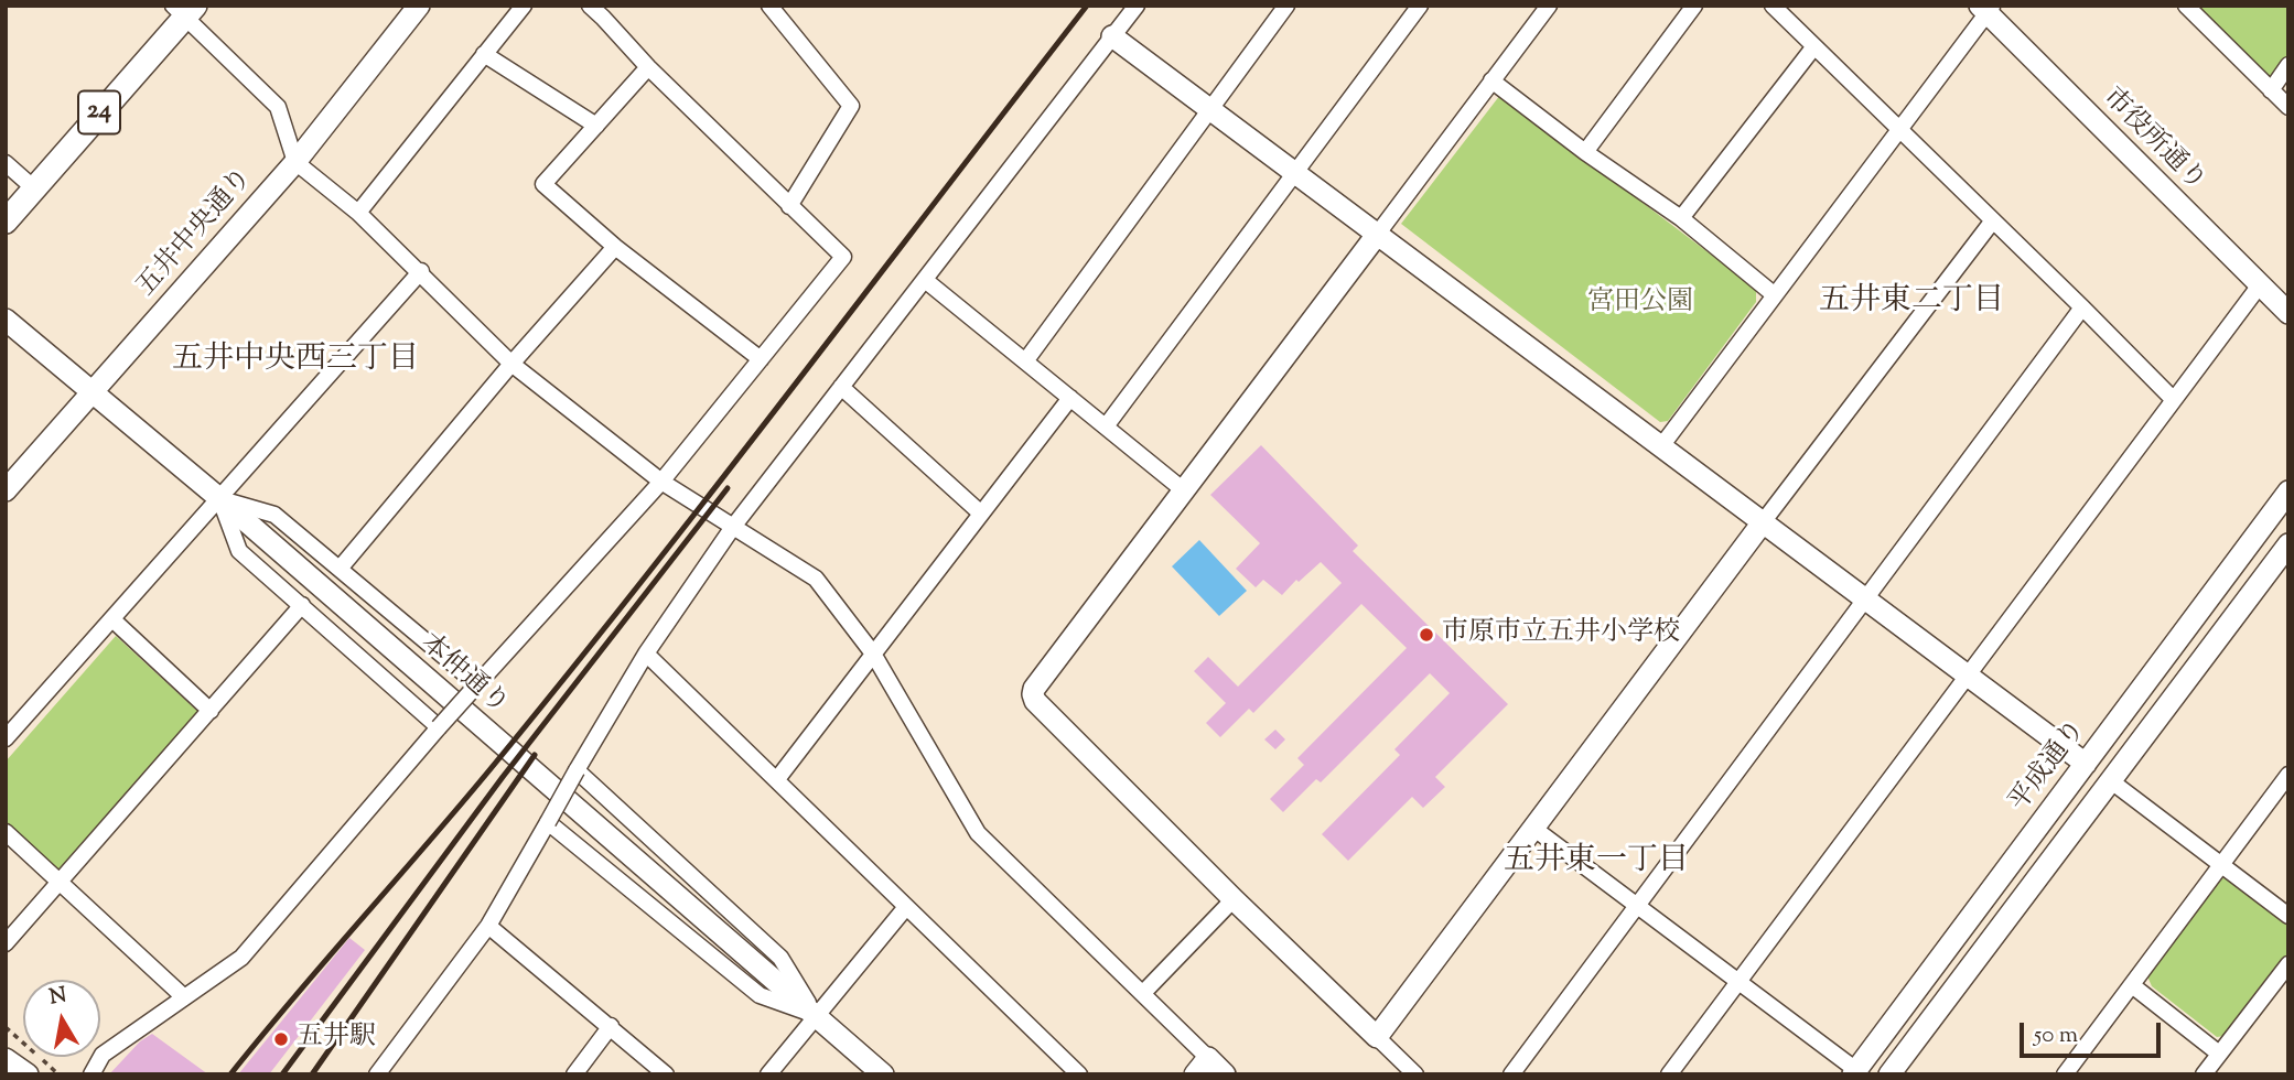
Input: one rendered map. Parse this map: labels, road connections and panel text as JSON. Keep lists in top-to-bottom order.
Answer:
{
  "streets": {
    "main road": ["24"],
    "street": [
      "市役所通り",
      "五井中央通り",
      "本仲通り",
      "平成通り"
    ]
  },
  "crossings": [
    ["五井中央通り", "本仲通り"]
  ],
  "districts": ["五井東二丁目", "五井中央西三丁目", "五井東一丁目"],
  "parks": ["宮田公園"],
  "places": ["市原市立五井小学校", "五井駅"],
  "scale_bar": "50 m",
  "north": "top"
}
